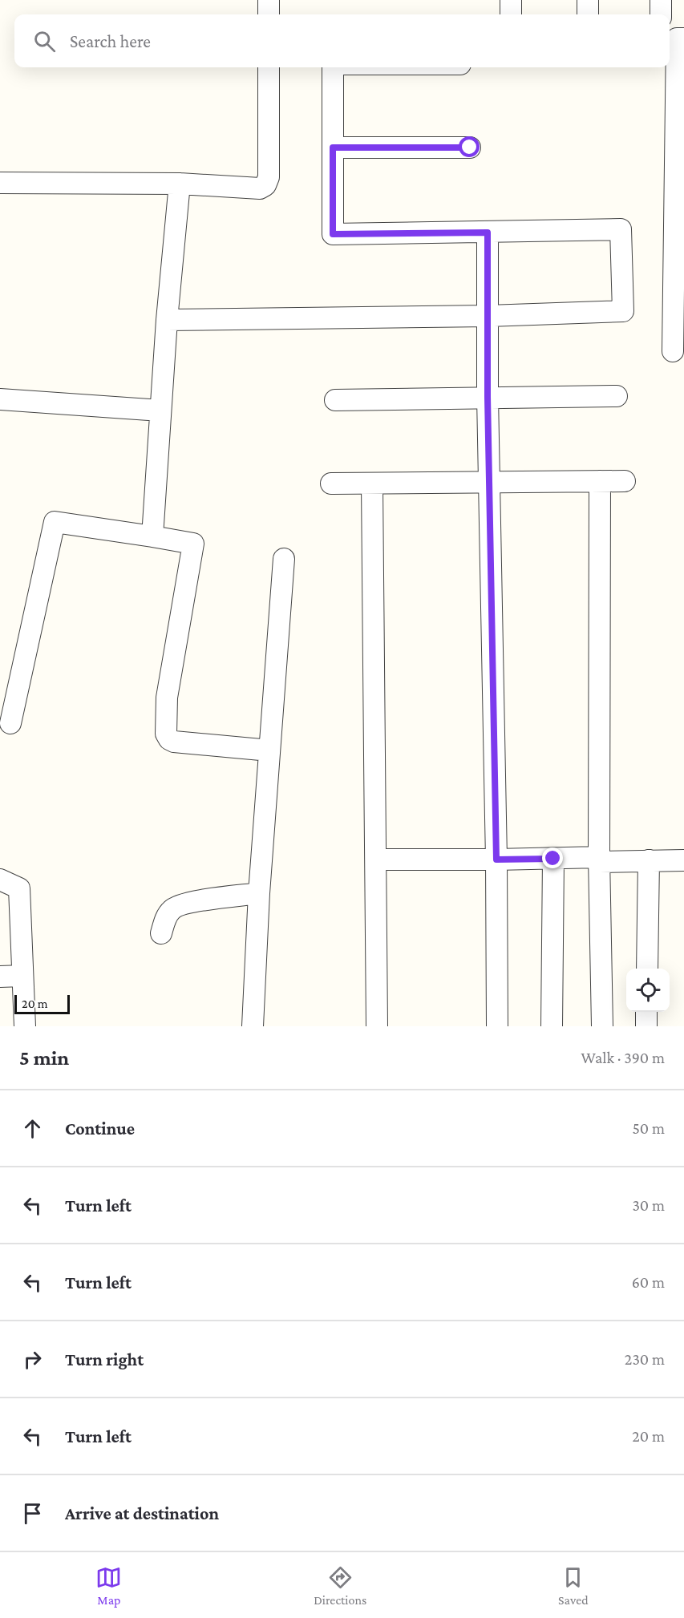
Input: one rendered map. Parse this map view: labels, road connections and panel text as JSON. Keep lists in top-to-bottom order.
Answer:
{
  "scale_bar": "20 m",
  "page": {
    "search": "Search here",
    "scale": "20 m",
    "heading": ["5 min", "Walk · 390 m"],
    "list": [
      ["Continue", "50 m"],
      ["Turn left", "30 m"],
      ["Turn left", "60 m"],
      ["Turn right", "230 m"],
      ["Turn left", "20 m"],
      "Arrive at destination"
    ],
    "nav": ["Map", "Directions", "Saved"]
  }
}
